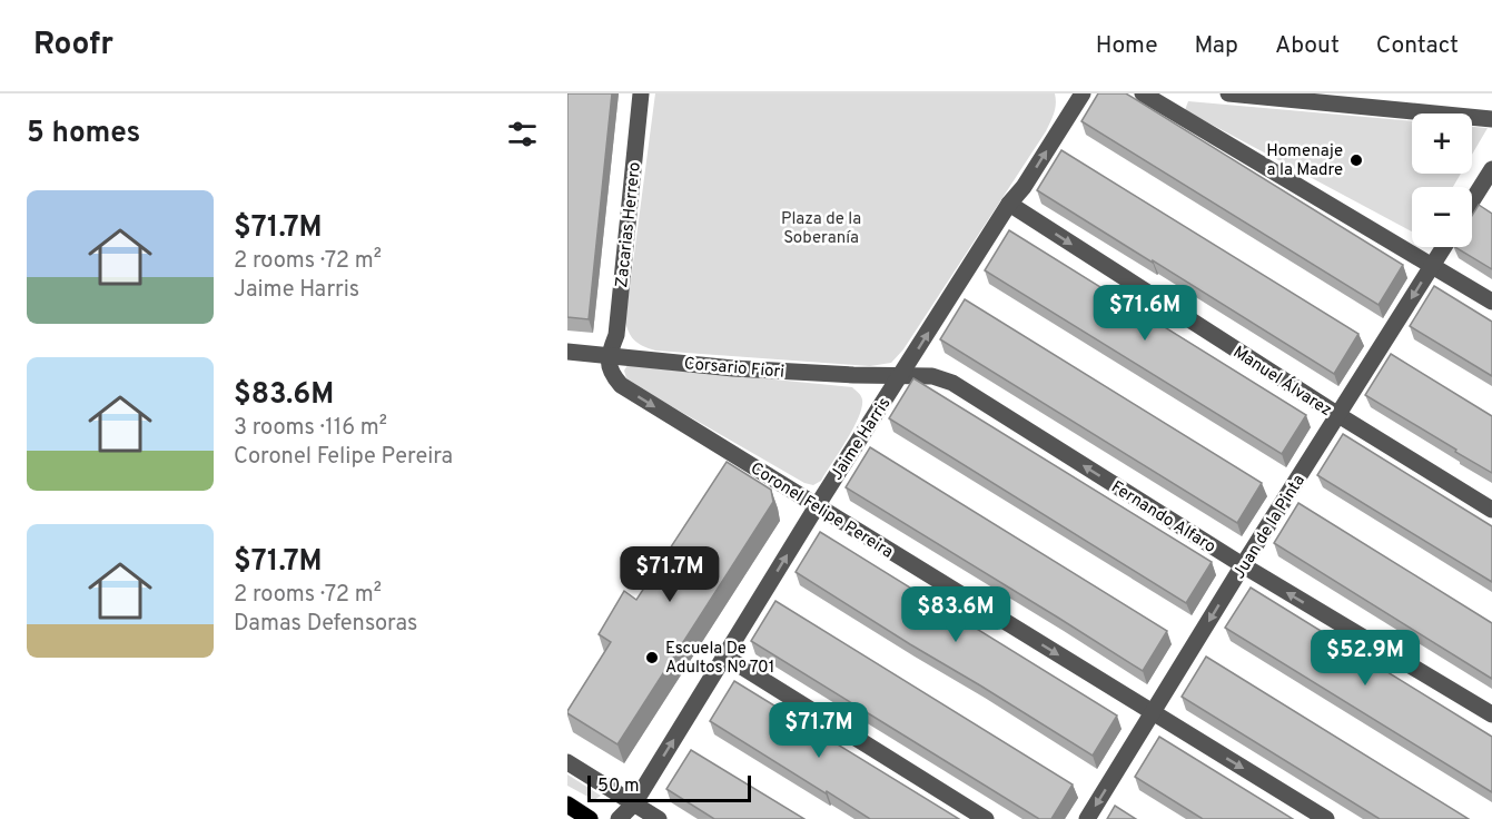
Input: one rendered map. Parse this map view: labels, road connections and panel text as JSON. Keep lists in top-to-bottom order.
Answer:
{
  "streets": {
    "street": [
      "Zacarias Herrero",
      "Corsario Fiori",
      "Manuel Álvarez",
      "Jaime Harris",
      "Coronel Felipe Pereira",
      "Fernando Alfaro",
      "Juan de la Pinta"
    ]
  },
  "crossings": [
    ["Zacarias Herrero", "Corsario Fiori"],
    ["Zacarias Herrero", "Coronel Felipe Pereira"],
    ["Corsario Fiori", "Jaime Harris"],
    ["Corsario Fiori", "Coronel Felipe Pereira"],
    ["Corsario Fiori", "Fernando Alfaro"],
    ["Manuel Álvarez", "Jaime Harris"],
    ["Manuel Álvarez", "Juan de la Pinta"],
    ["Jaime Harris", "Coronel Felipe Pereira"],
    ["Jaime Harris", "Fernando Alfaro"],
    ["Coronel Felipe Pereira", "Juan de la Pinta"],
    ["Fernando Alfaro", "Juan de la Pinta"]
  ],
  "one_way": [
    "Manuel Álvarez",
    "Jaime Harris",
    "Coronel Felipe Pereira",
    "Fernando Alfaro",
    "Juan de la Pinta"
  ],
  "parks": ["Plaza de la Soberanía"],
  "places": ["Homenaje a la Madre", "Escuela De Adultos Nº 701"],
  "scale_bar": "50 m",
  "page": {
    "header": "Roofr",
    "nav": [
      "Home",
      "Map",
      "About",
      "Contact"
    ],
    "heading": "5 homes",
    "map_buttons": ["+", "−"],
    "list": [
      {
        "name": "$71.7M",
        "note": "2 rooms · 72 m² · Jaime Harris"
      },
      {
        "name": "$83.6M",
        "note": "3 rooms · 116 m² · Coronel Felipe Pereira"
      },
      {
        "name": "$71.7M",
        "note": "2 rooms · 72 m² · Damas Defensoras"
      }
    ],
    "price": [
      "$71.6M",
      "$71.7M",
      "$83.6M",
      "$52.9M",
      "$71.7M"
    ],
    "scale": "50 m"
  }
}
